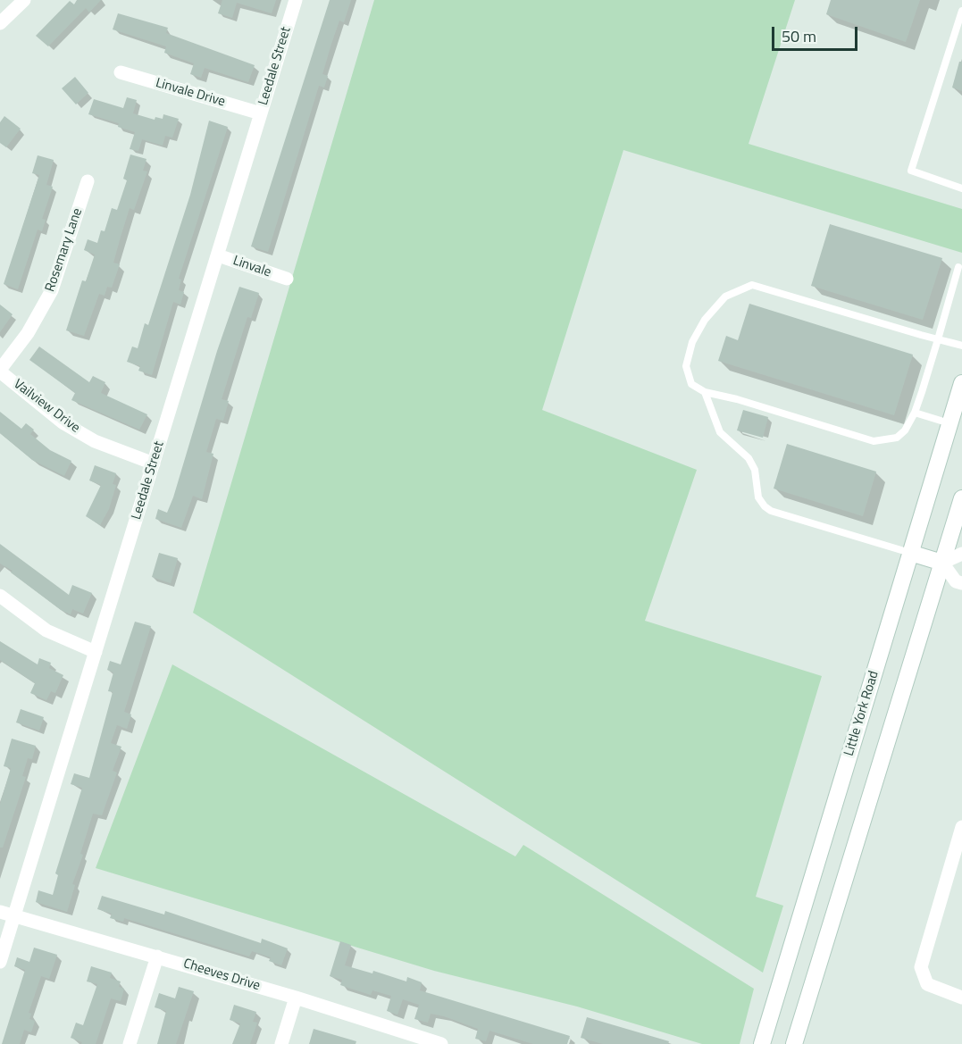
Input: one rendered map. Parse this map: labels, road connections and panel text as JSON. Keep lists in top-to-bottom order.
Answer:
{
  "streets": {
    "main road": ["Little York Road"],
    "street": [
      "Leedale Street",
      "Linvale Drive",
      "Rosemary Lane",
      "Linvale",
      "Vailview Drive",
      "Cheeves Drive"
    ]
  },
  "crossings": [
    ["Leedale Street", "Linvale Drive"],
    ["Leedale Street", "Linvale"],
    ["Leedale Street", "Vailview Drive"],
    ["Leedale Street", "Cheeves Drive"],
    ["Rosemary Lane", "Vailview Drive"]
  ],
  "scale_bar": "50 m"
}
